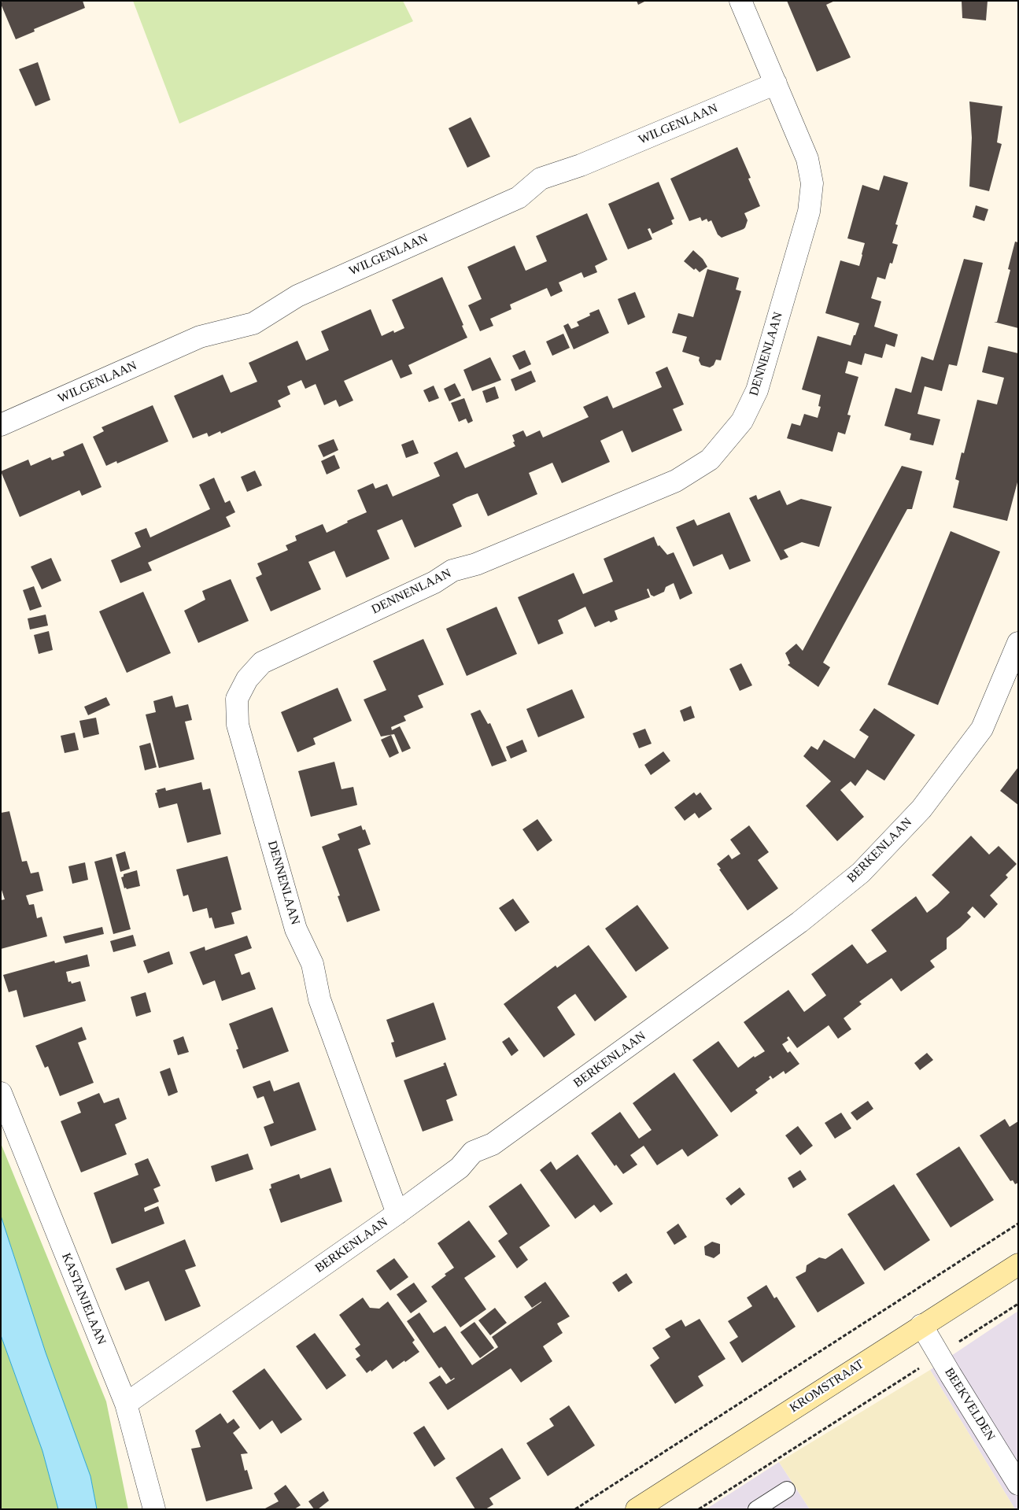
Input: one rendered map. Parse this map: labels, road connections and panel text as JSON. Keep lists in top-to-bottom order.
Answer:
{
  "streets": {
    "main road": ["KROMSTRAAT"],
    "street": [
      "WILGENLAAN",
      "DENNENLAAN",
      "BERKENLAAN",
      "KASTANJELAAN",
      "BEEKVELDEN"
    ]
  },
  "crossings": [
    ["WILGENLAAN", "DENNENLAAN"],
    ["DENNENLAAN", "BERKENLAAN"],
    ["BERKENLAAN", "KASTANJELAAN"],
    ["KROMSTRAAT", "BEEKVELDEN"]
  ]
}
